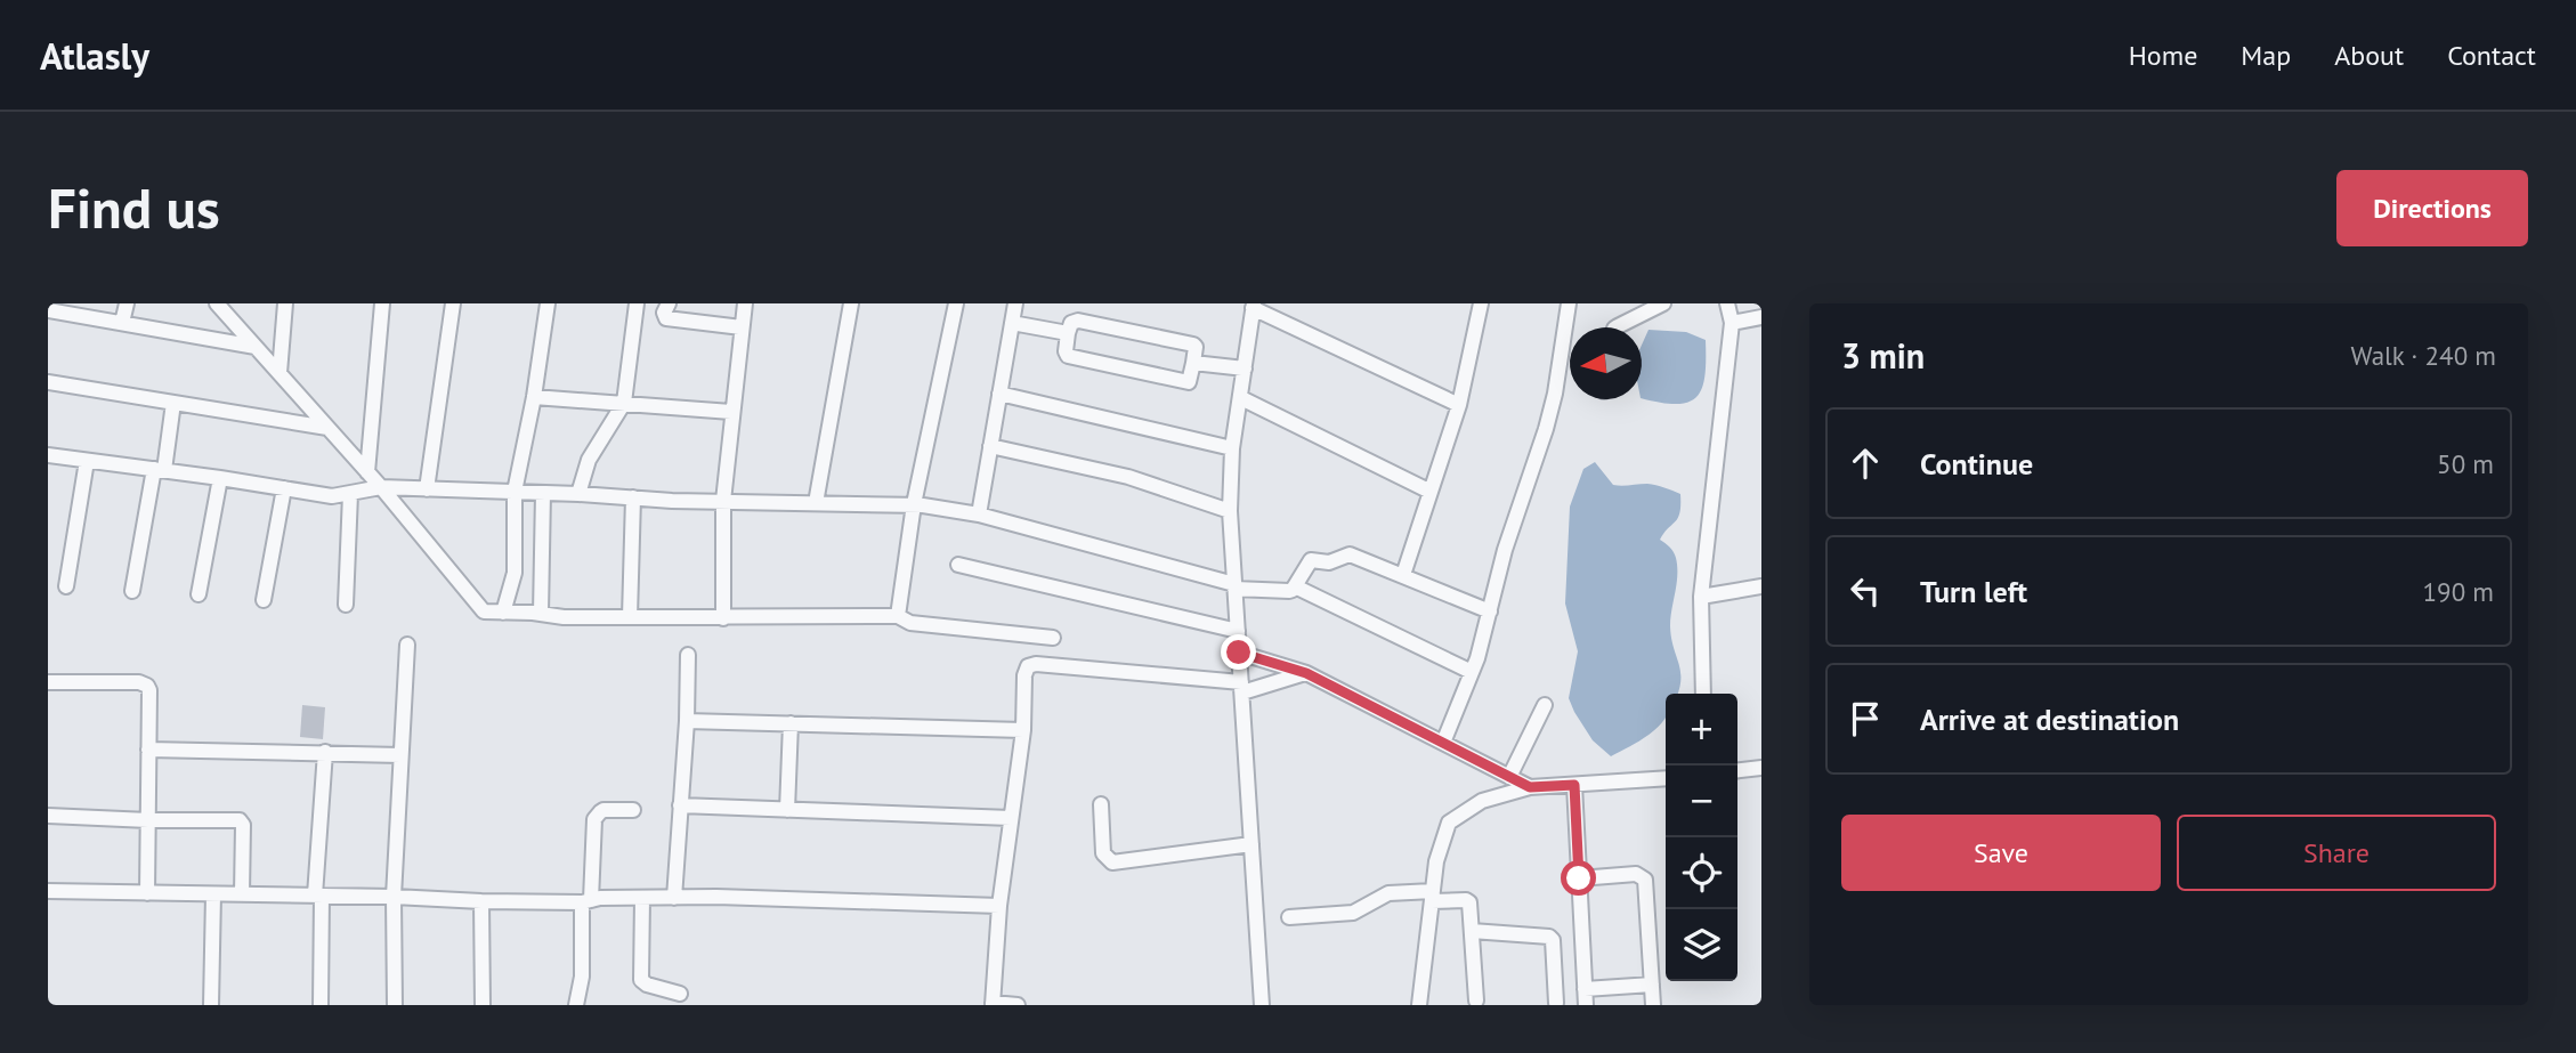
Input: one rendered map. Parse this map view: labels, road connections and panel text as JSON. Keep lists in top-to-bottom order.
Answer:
{
  "north": "left",
  "page": {
    "header": "Atlasly",
    "nav": [
      "Home",
      "Map",
      "About",
      "Contact"
    ],
    "buttons": [
      "Directions",
      ["Save", "Share"]
    ],
    "title": "Find us",
    "heading": ["3 min", "Walk · 240 m"],
    "list": [
      ["Continue", "50 m"],
      ["Turn left", "190 m"],
      "Arrive at destination"
    ],
    "map_buttons": ["+", "−"]
  }
}
